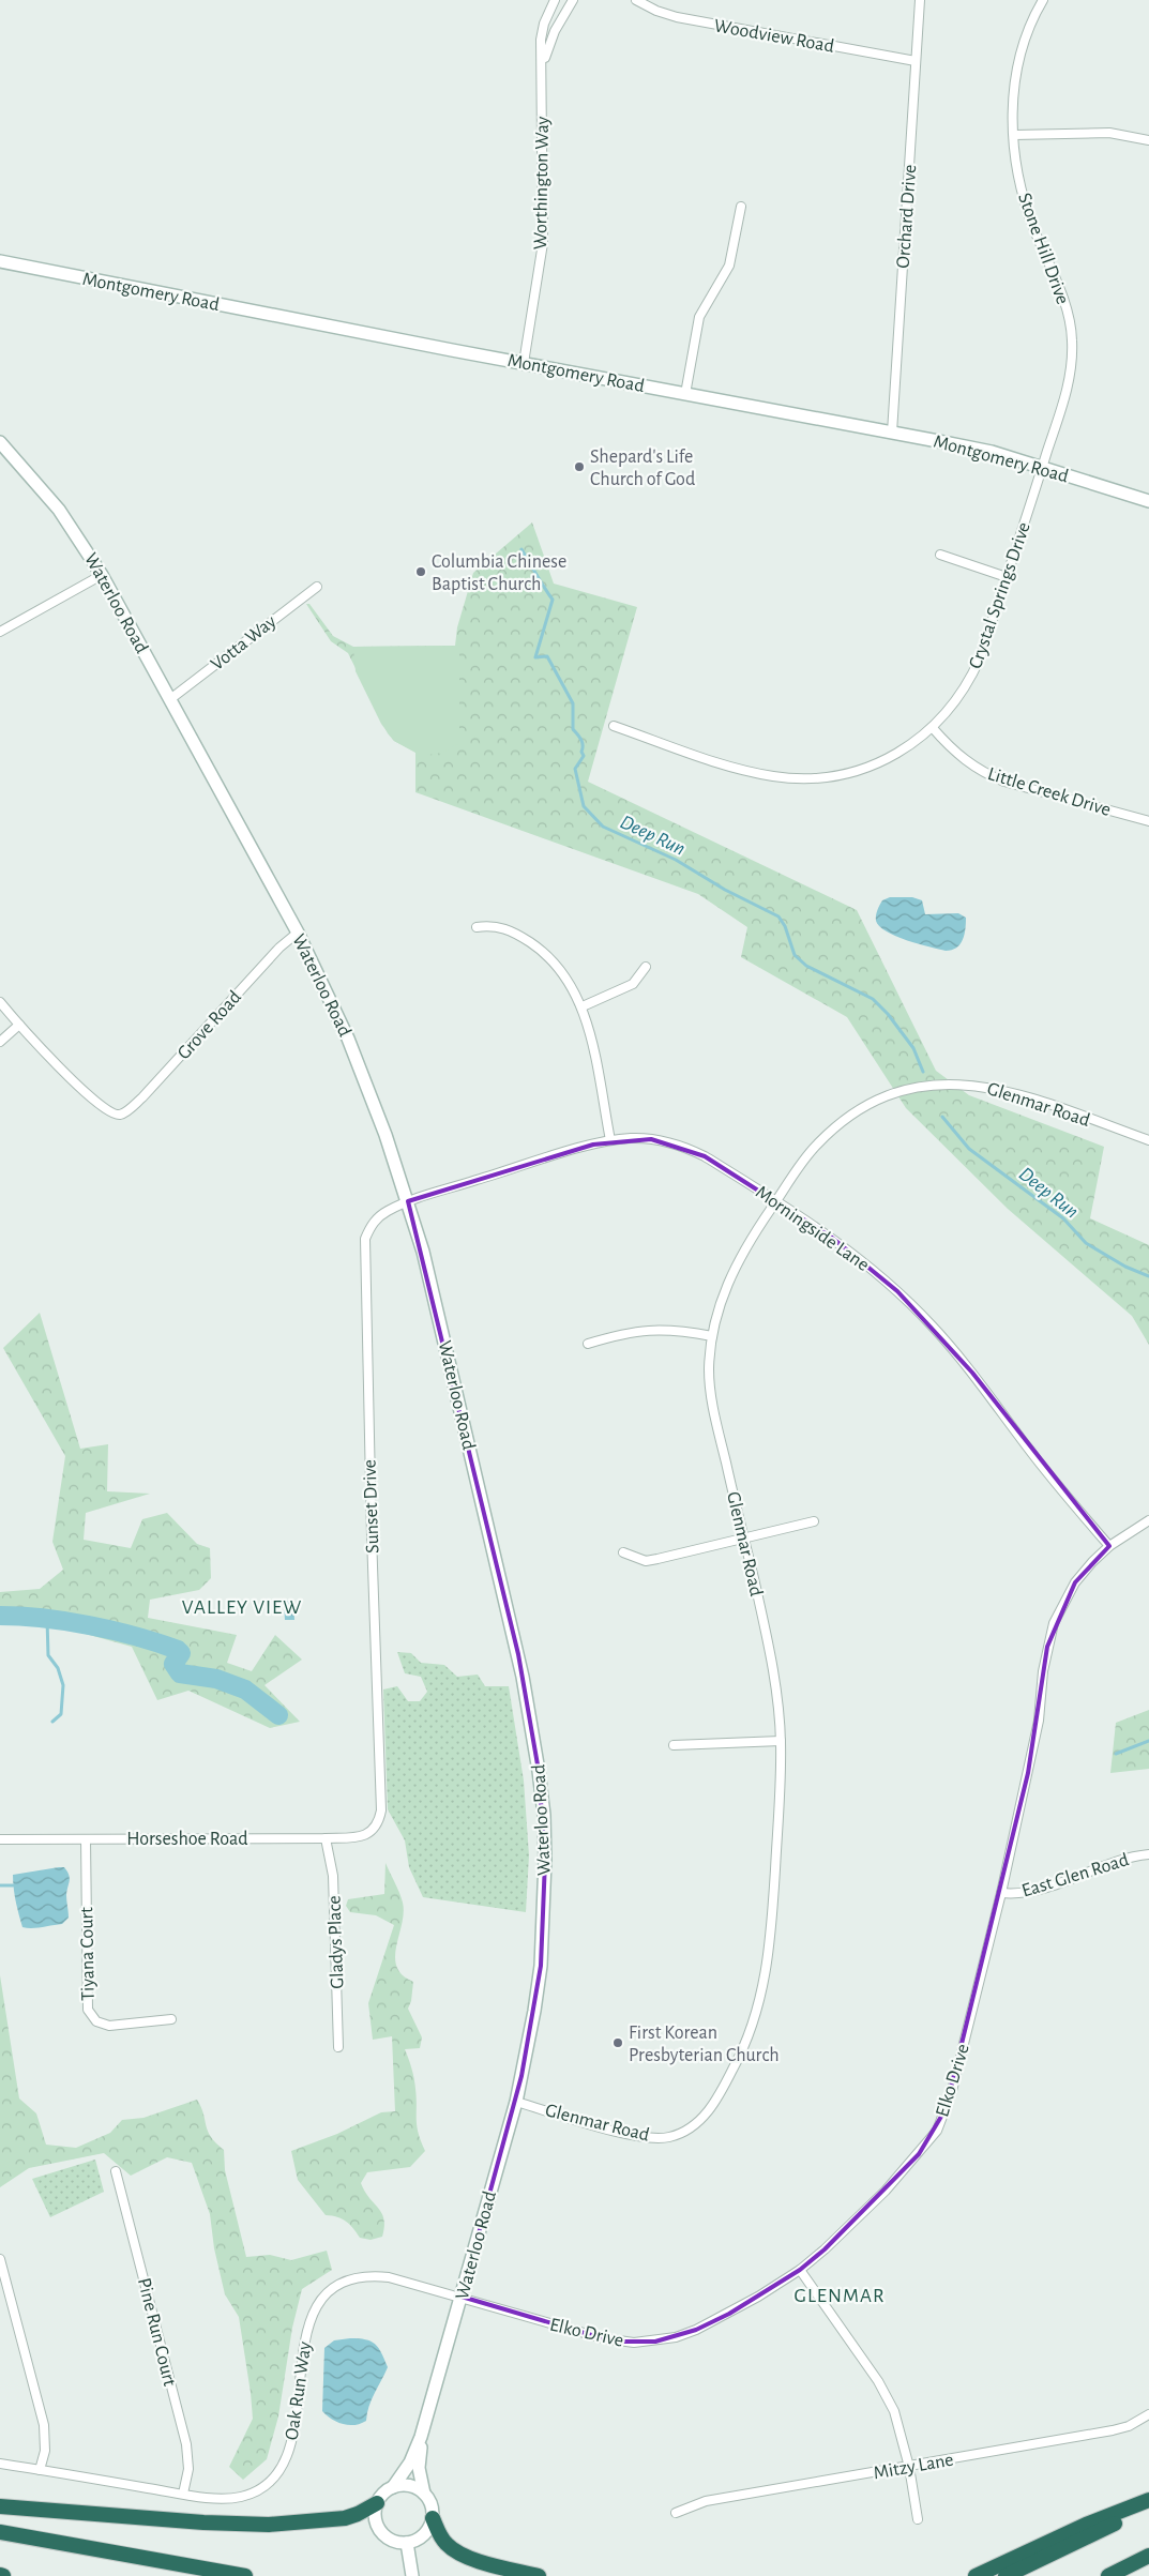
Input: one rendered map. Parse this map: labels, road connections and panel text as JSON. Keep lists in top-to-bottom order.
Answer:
{
  "streets": {
    "main road": ["Montgomery Road", "Waterloo Road"],
    "street": [
      "Woodview Road",
      "Worthington Way",
      "Orchard Drive",
      "Stone Hill Drive",
      "Crystal Springs Drive",
      "Votta Way",
      "Little Creek Drive",
      "Grove Road",
      "Glenmar Road",
      "Morningside Lane",
      "Sunset Drive",
      "Horseshoe Road",
      "East Glen Road",
      "Gladys Place",
      "Tiyana Court",
      "Elko Drive",
      "Pine Run Court",
      "Oak Run Way",
      "Mitzy Lane"
    ]
  },
  "crossings": [
    ["Woodview Road", "Orchard Drive"],
    ["Worthington Way", "Montgomery Road"],
    ["Orchard Drive", "Montgomery Road"],
    ["Stone Hill Drive", "Montgomery Road"],
    ["Stone Hill Drive", "Crystal Springs Drive"],
    ["Montgomery Road", "Crystal Springs Drive"],
    ["Crystal Springs Drive", "Little Creek Drive"],
    ["Waterloo Road", "Votta Way"],
    ["Waterloo Road", "Grove Road"],
    ["Waterloo Road", "Glenmar Road"],
    ["Waterloo Road", "Morningside Lane"],
    ["Waterloo Road", "Sunset Drive"],
    ["Waterloo Road", "Elko Drive"],
    ["Waterloo Road", "Oak Run Way"],
    ["Glenmar Road", "Morningside Lane"],
    ["Morningside Lane", "Sunset Drive"],
    ["Morningside Lane", "Elko Drive"],
    ["Sunset Drive", "Horseshoe Road"],
    ["Horseshoe Road", "Gladys Place"],
    ["Horseshoe Road", "Tiyana Court"],
    ["East Glen Road", "Elko Drive"],
    ["Elko Drive", "Oak Run Way"],
    ["Pine Run Court", "Oak Run Way"]
  ],
  "districts": ["VALLEY VIEW", "GLENMAR"],
  "water": ["Deep Run"],
  "places": ["Shepard's Life Church of God", "Columbia Chinese Baptist Church", "First Korean Presbyterian Church"]
}
